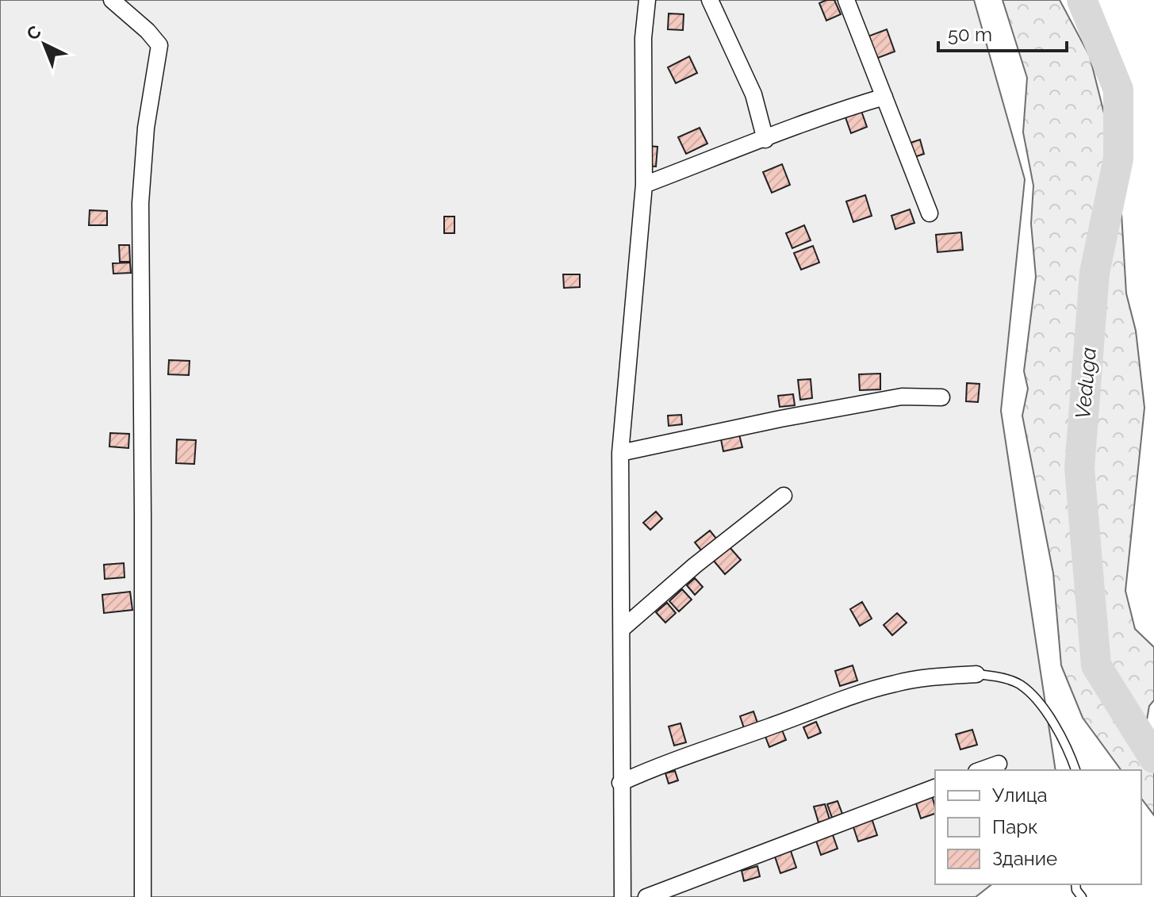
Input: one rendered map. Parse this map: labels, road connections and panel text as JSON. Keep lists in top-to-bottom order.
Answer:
{
  "water": ["Veduga"],
  "legend": ["Улица", "Парк", "Здание"],
  "scale_bar": "50 m",
  "north": "top left"
}
